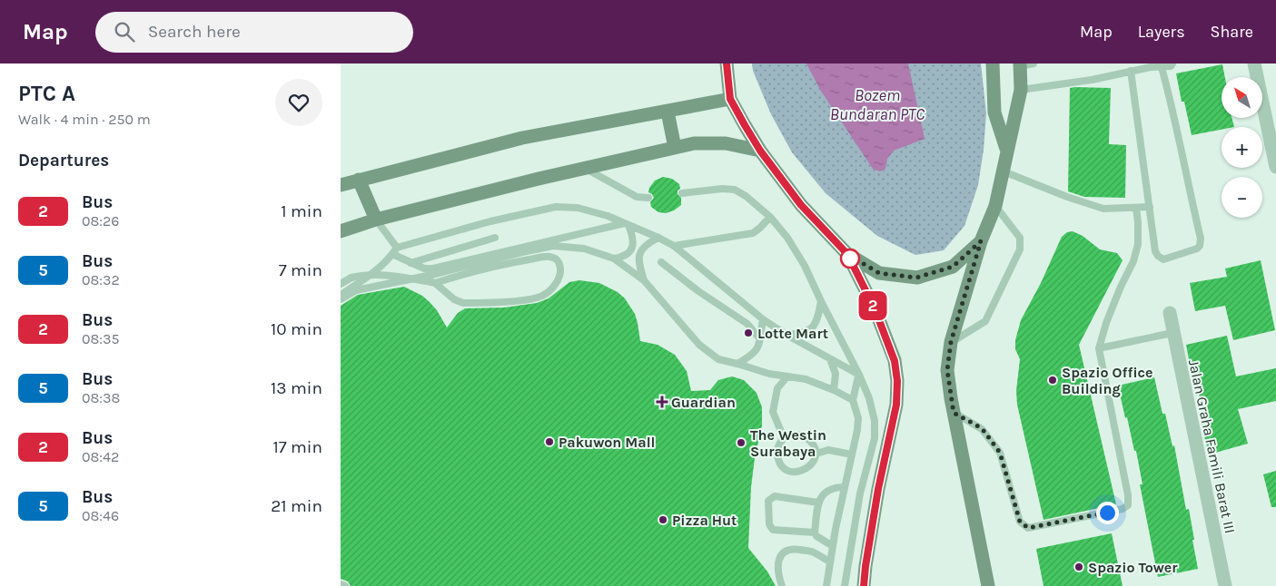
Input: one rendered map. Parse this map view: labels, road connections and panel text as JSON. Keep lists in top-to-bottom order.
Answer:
{
  "streets": {
    "street": ["Jalan Graha Famili Barat III"]
  },
  "water": ["Bozem Bundaran PTC"],
  "places": {
    "other": [
      "Lotte Mart",
      "Spazio Office Building",
      "Pakuwon Mall",
      "The Westin Surabaya",
      "Pizza Hut",
      "Spazio Tower"
    ],
    "health": ["Guardian"]
  },
  "lines": ["bus line 2"],
  "north": "top left",
  "page": {
    "header": "Map",
    "search": "Search here",
    "nav": ["Map", "Layers", "Share"],
    "heading": [
      ["PTC A", "Walk · 4 min · 250 m"],
      "Departures"
    ],
    "on_map": "2",
    "map_buttons": ["+", "−"],
    "list": [
      {
        "mark": "2",
        "name": "Bus",
        "note": "08:26",
        "value": "1 min"
      },
      {
        "mark": "5",
        "name": "Bus",
        "note": "08:32",
        "value": "7 min"
      },
      {
        "mark": "2",
        "name": "Bus",
        "note": "08:35",
        "value": "10 min"
      },
      {
        "mark": "5",
        "name": "Bus",
        "note": "08:38",
        "value": "13 min"
      },
      {
        "mark": "2",
        "name": "Bus",
        "note": "08:42",
        "value": "17 min"
      },
      {
        "mark": "5",
        "name": "Bus",
        "note": "08:46",
        "value": "21 min"
      }
    ]
  }
}
